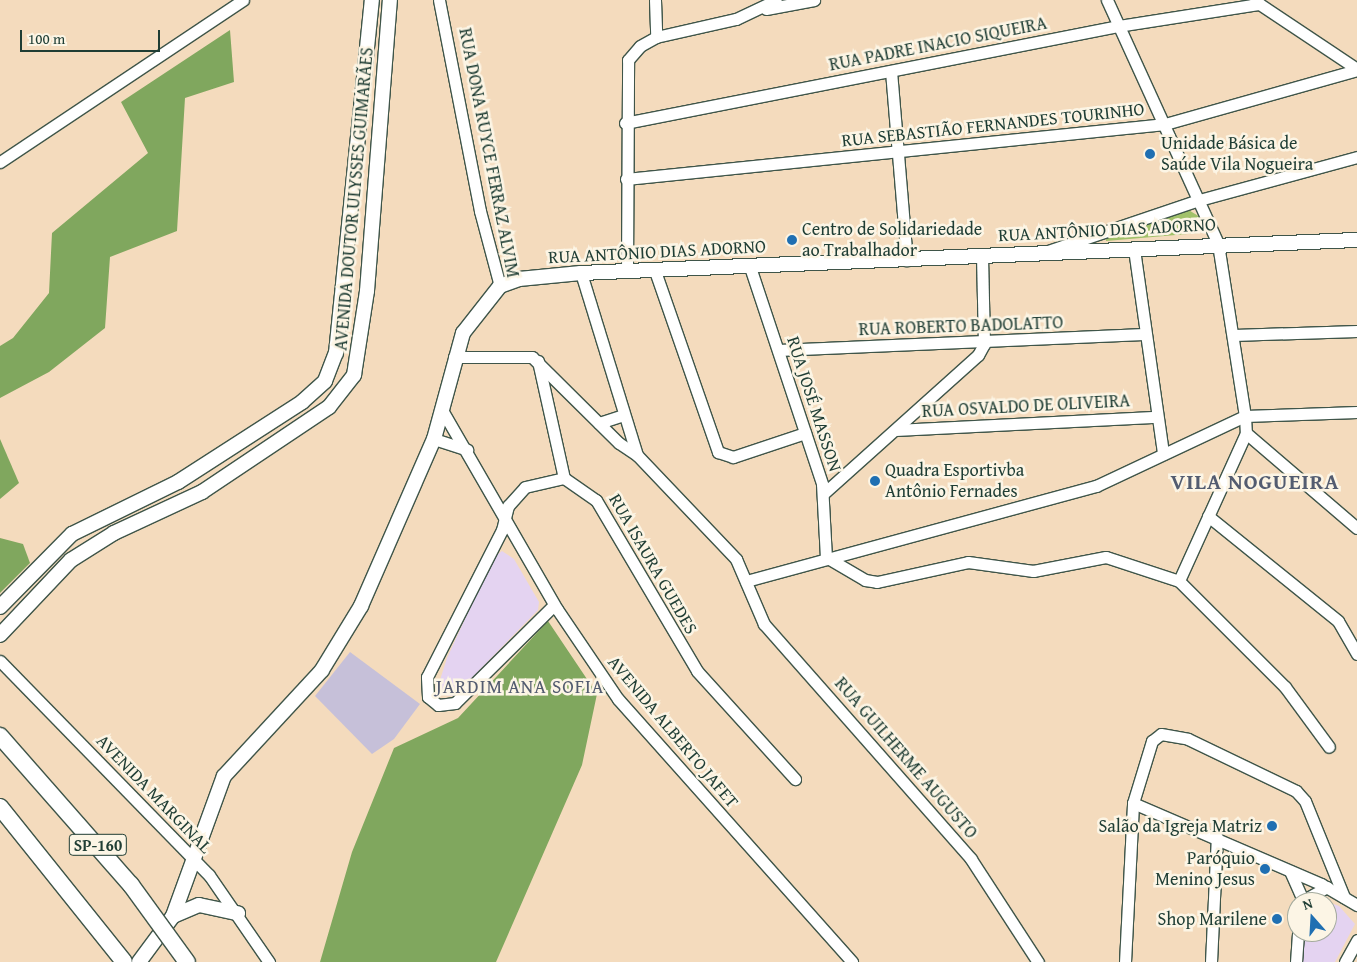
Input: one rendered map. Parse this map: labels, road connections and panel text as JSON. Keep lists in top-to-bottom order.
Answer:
{
  "streets": {
    "highway": ["SP-160"],
    "main road": ["RUA DONA RUYCE FERRAZ ALVIM", "AVENIDA DOUTOR ULYSSES GUIMARÃES", "RUA ANTÔNIO DIAS ADORNO"],
    "street": [
      "RUA PADRE INACIO SIQUEIRA",
      "RUA SEBASTIÃO FERNANDES TOURINHO",
      "RUA ROBERTO BADOLATTO",
      "RUA JOSÉ MASSON",
      "RUA OSVALDO DE OLIVEIRA",
      "RUA ISAURA GUEDES",
      "AVENIDA ALBERTO JAFET",
      "RUA GUILHERME AUGUSTO",
      "AVENIDA MARGINAL"
    ]
  },
  "crossings": [
    ["RUA DONA RUYCE FERRAZ ALVIM", "RUA ANTÔNIO DIAS ADORNO"],
    ["RUA DONA RUYCE FERRAZ ALVIM", "AVENIDA ALBERTO JAFET"],
    ["RUA DONA RUYCE FERRAZ ALVIM", "AVENIDA MARGINAL"],
    ["RUA ANTÔNIO DIAS ADORNO", "RUA JOSÉ MASSON"],
    ["RUA ROBERTO BADOLATTO", "RUA JOSÉ MASSON"]
  ],
  "districts": ["VILA NOGUEIRA", "JARDIM ANA SOFIA"],
  "places": [
    "Unidade Básica de Saúde Vila Nogueira",
    "Centro de Solidariedade ao Trabalhador",
    "Quadra Esportivba Antônio Fernades",
    "Salão da Igreja Matriz",
    "Paróquio Menino Jesus",
    "Shop Marilene"
  ],
  "scale_bar": "100 m",
  "north": "top"
}
